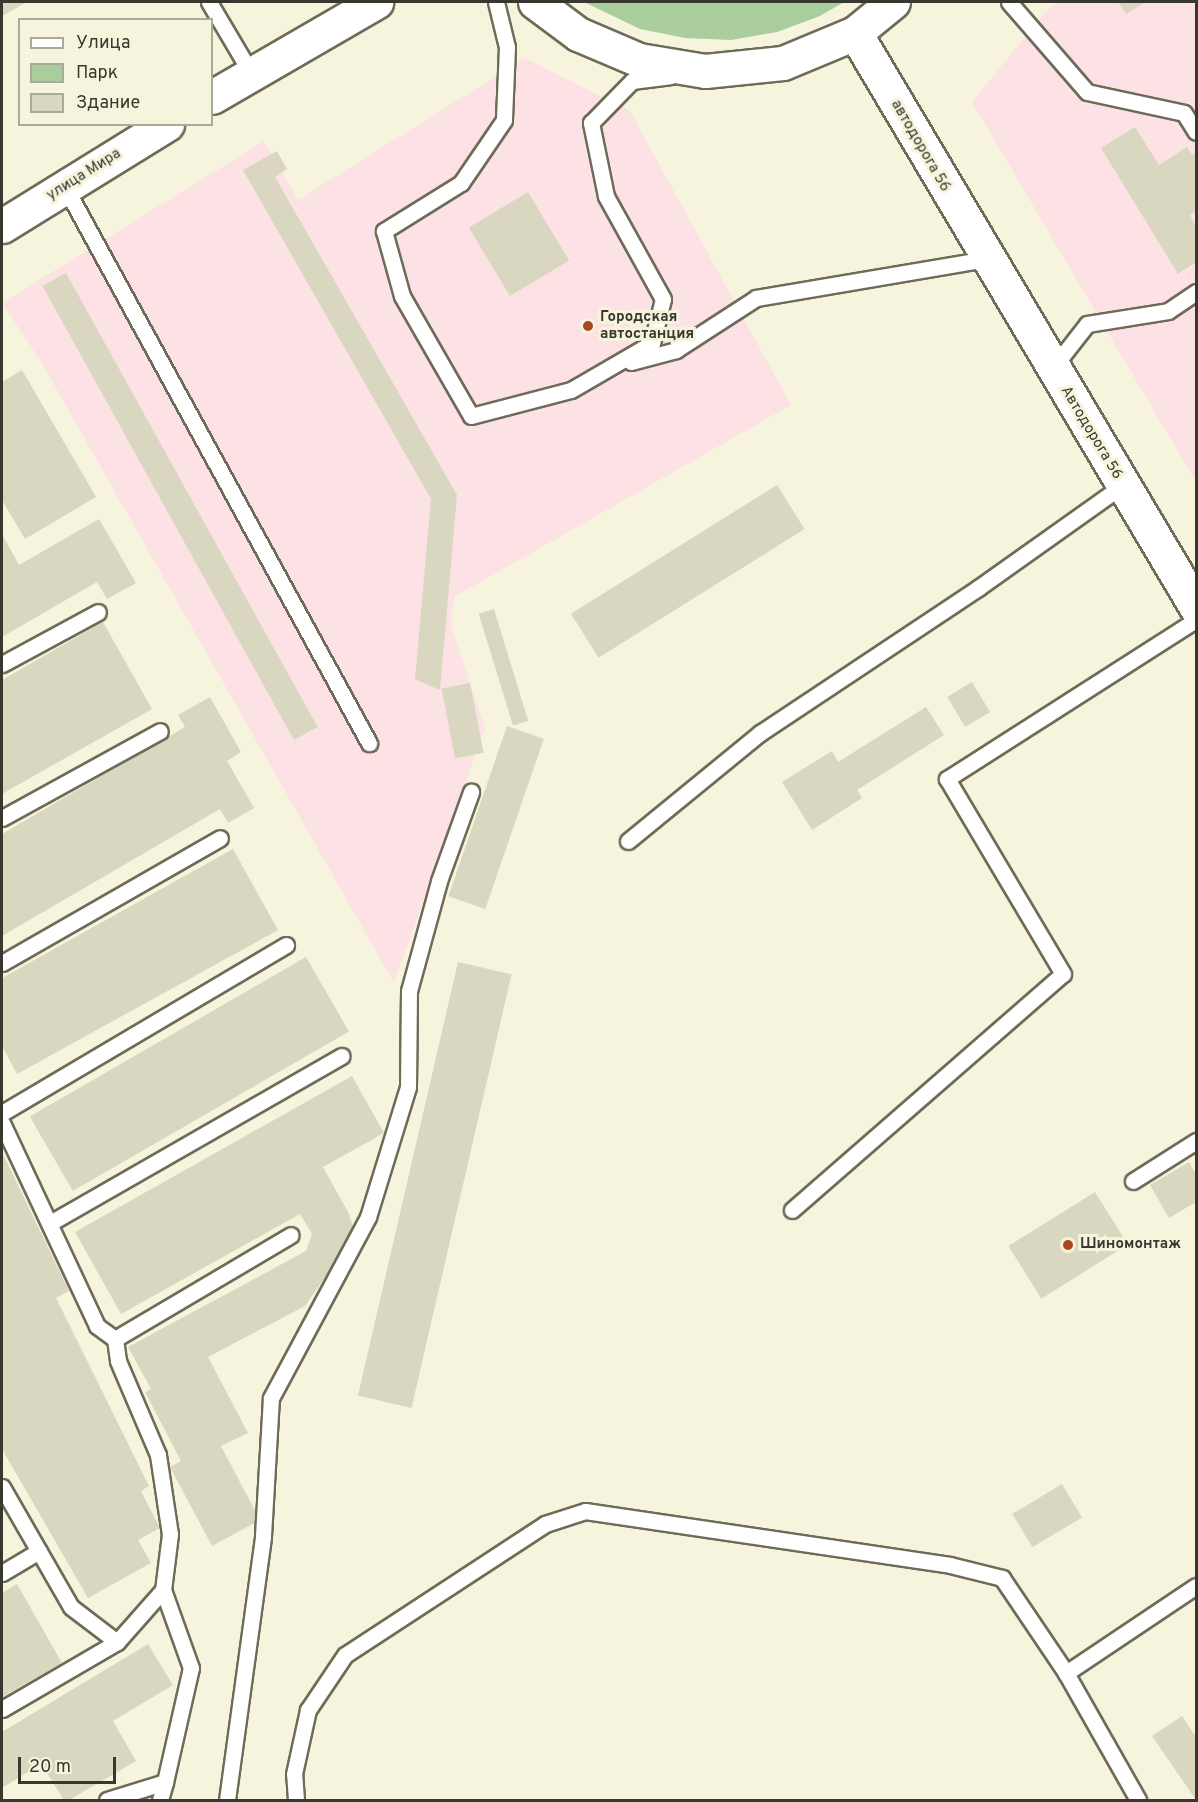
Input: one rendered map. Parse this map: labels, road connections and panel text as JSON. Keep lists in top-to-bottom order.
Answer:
{
  "streets": {
    "main road": ["автодорога 56", "улица Мира", "Автодорога 56"]
  },
  "crossings": [
    ["автодорога 56", "Автодорога 56"]
  ],
  "places": ["Городская автостанция", "Шиномонтаж"],
  "legend": ["Улица", "Парк", "Здание"],
  "scale_bar": "20 m"
}
